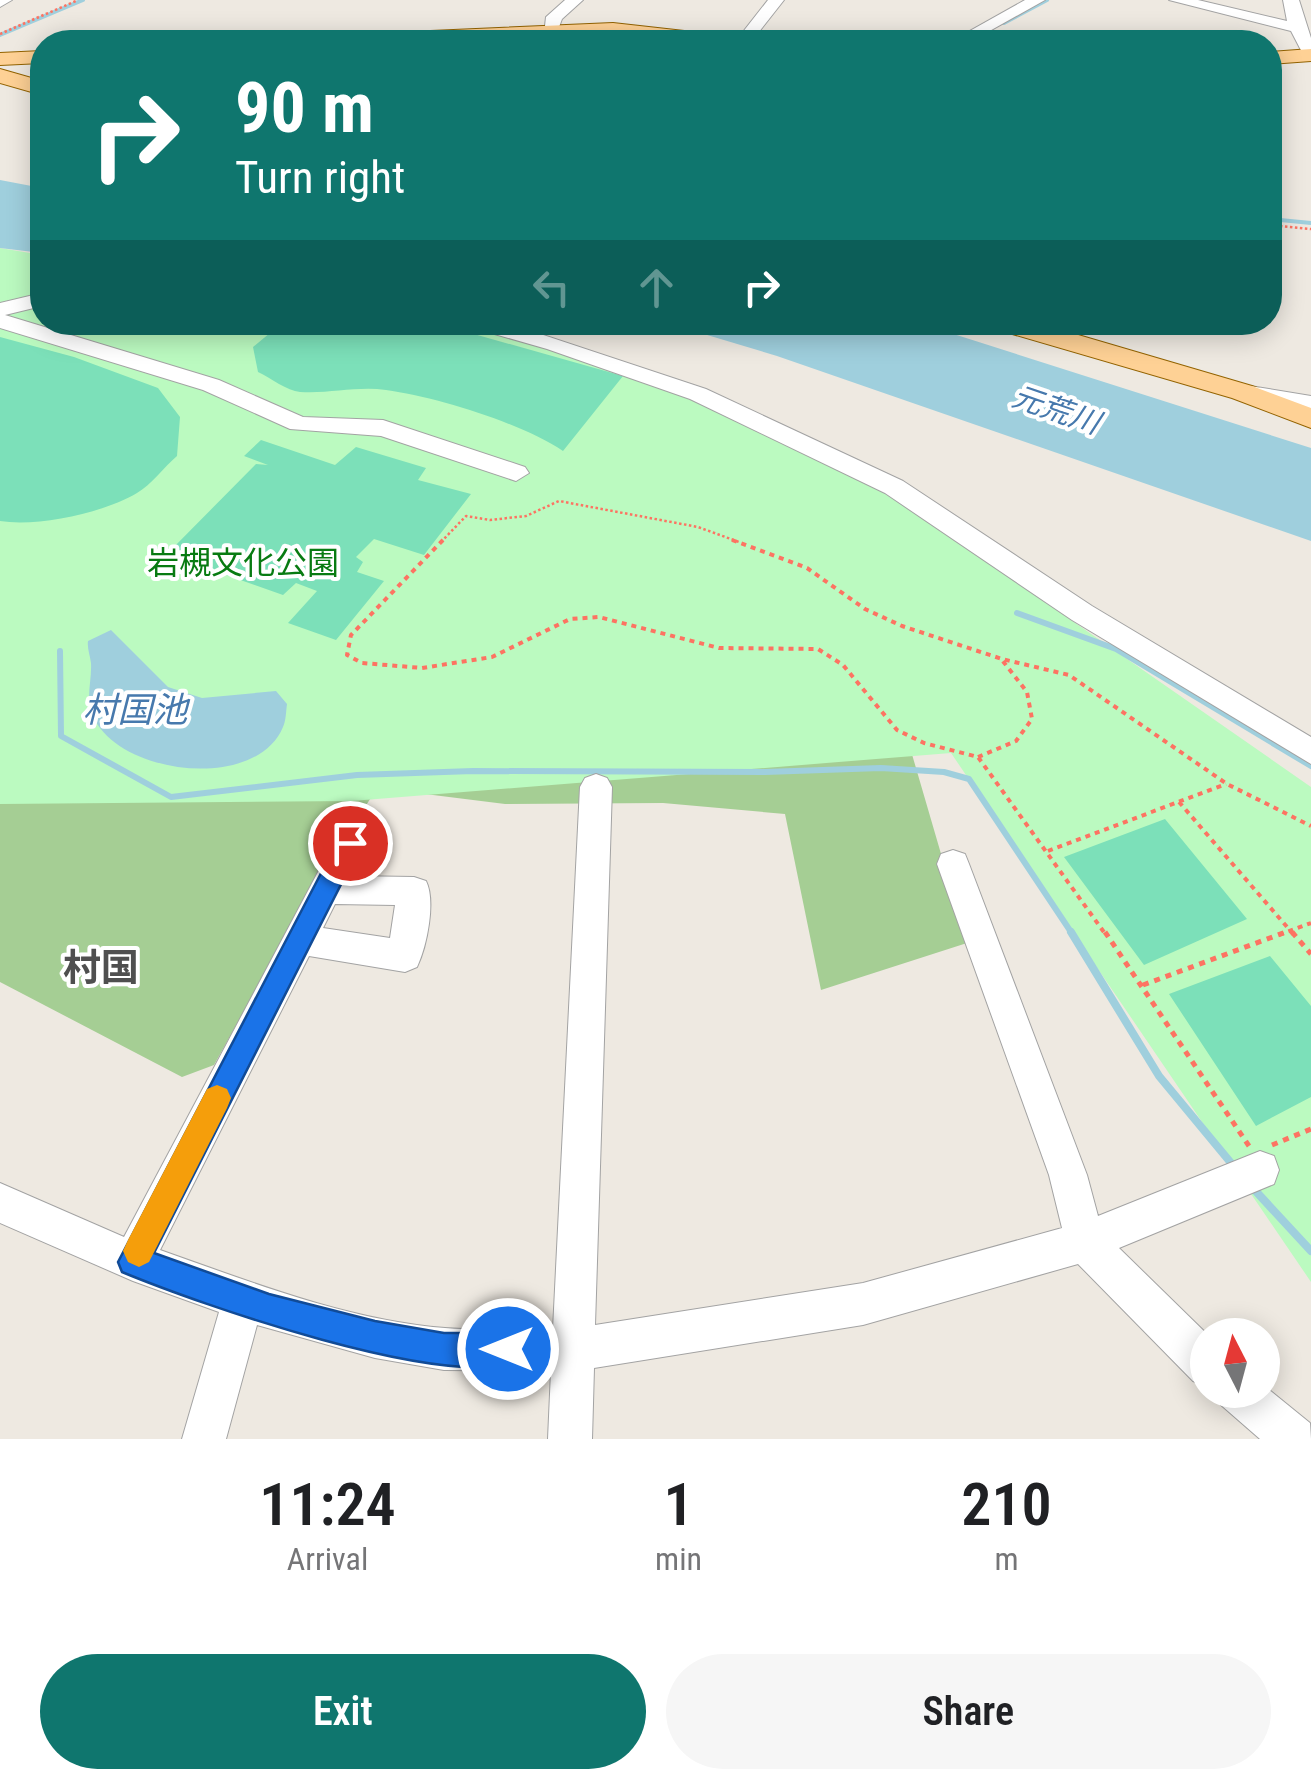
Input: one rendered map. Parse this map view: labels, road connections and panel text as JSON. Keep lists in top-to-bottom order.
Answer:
{
  "districts": ["村国"],
  "water": ["元荒川", "村国池"],
  "parks": ["岩槻文化公園"],
  "north": "top",
  "page": {
    "turn": ["90 m", "Turn right"],
    "eta": [
      "11:24",
      "Arrival",
      "1",
      "min",
      "210",
      "m"
    ],
    "buttons": ["Exit", "Share"]
  }
}
